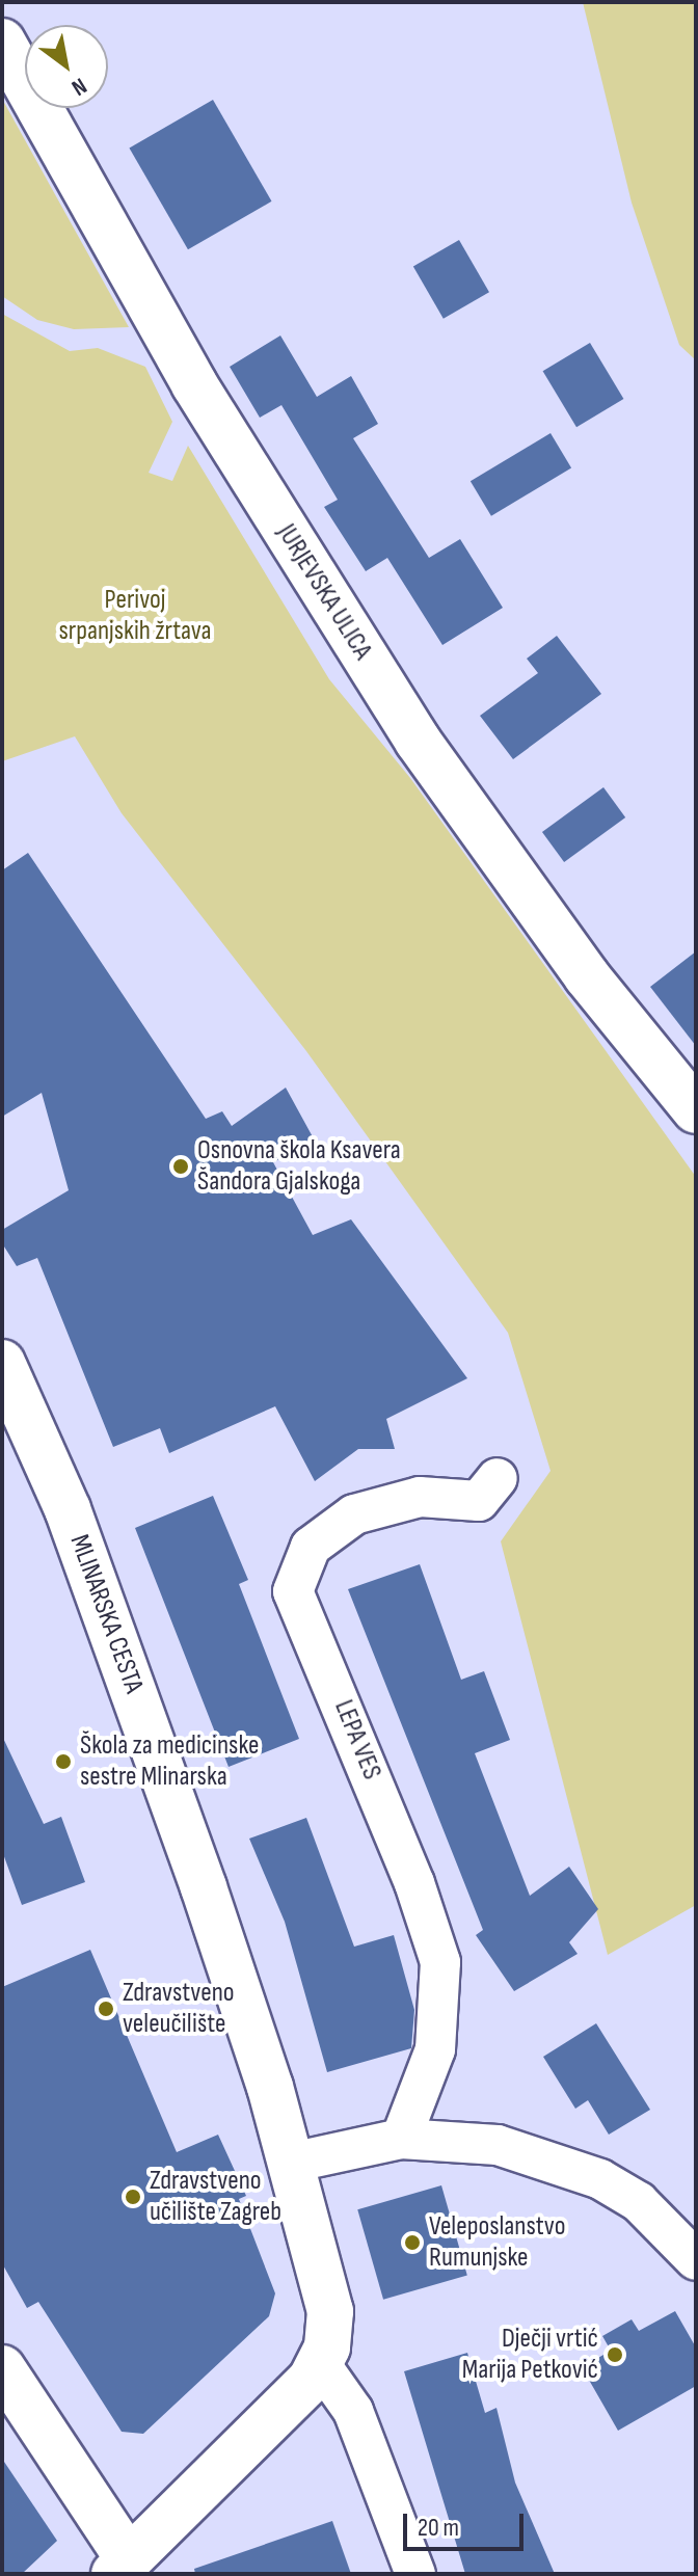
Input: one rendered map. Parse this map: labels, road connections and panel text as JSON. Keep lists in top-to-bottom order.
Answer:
{
  "streets": {
    "street": ["JURJEVSKA ULICA", "MLINARSKA CESTA", "LEPA VES"]
  },
  "parks": ["Perivoj srpanjskih žrtava"],
  "places": [
    "Osnovna škola Ksavera Šandora Gjalskoga",
    "Škola za medicinske sestre Mlinarska",
    "Zdravstveno veleučilište",
    "Zdravstveno učilište Zagreb",
    "Veleposlanstvo Rumunjske",
    "Dječji vrtić Marija Petković"
  ],
  "scale_bar": "20 m",
  "north": "bottom right"
}
